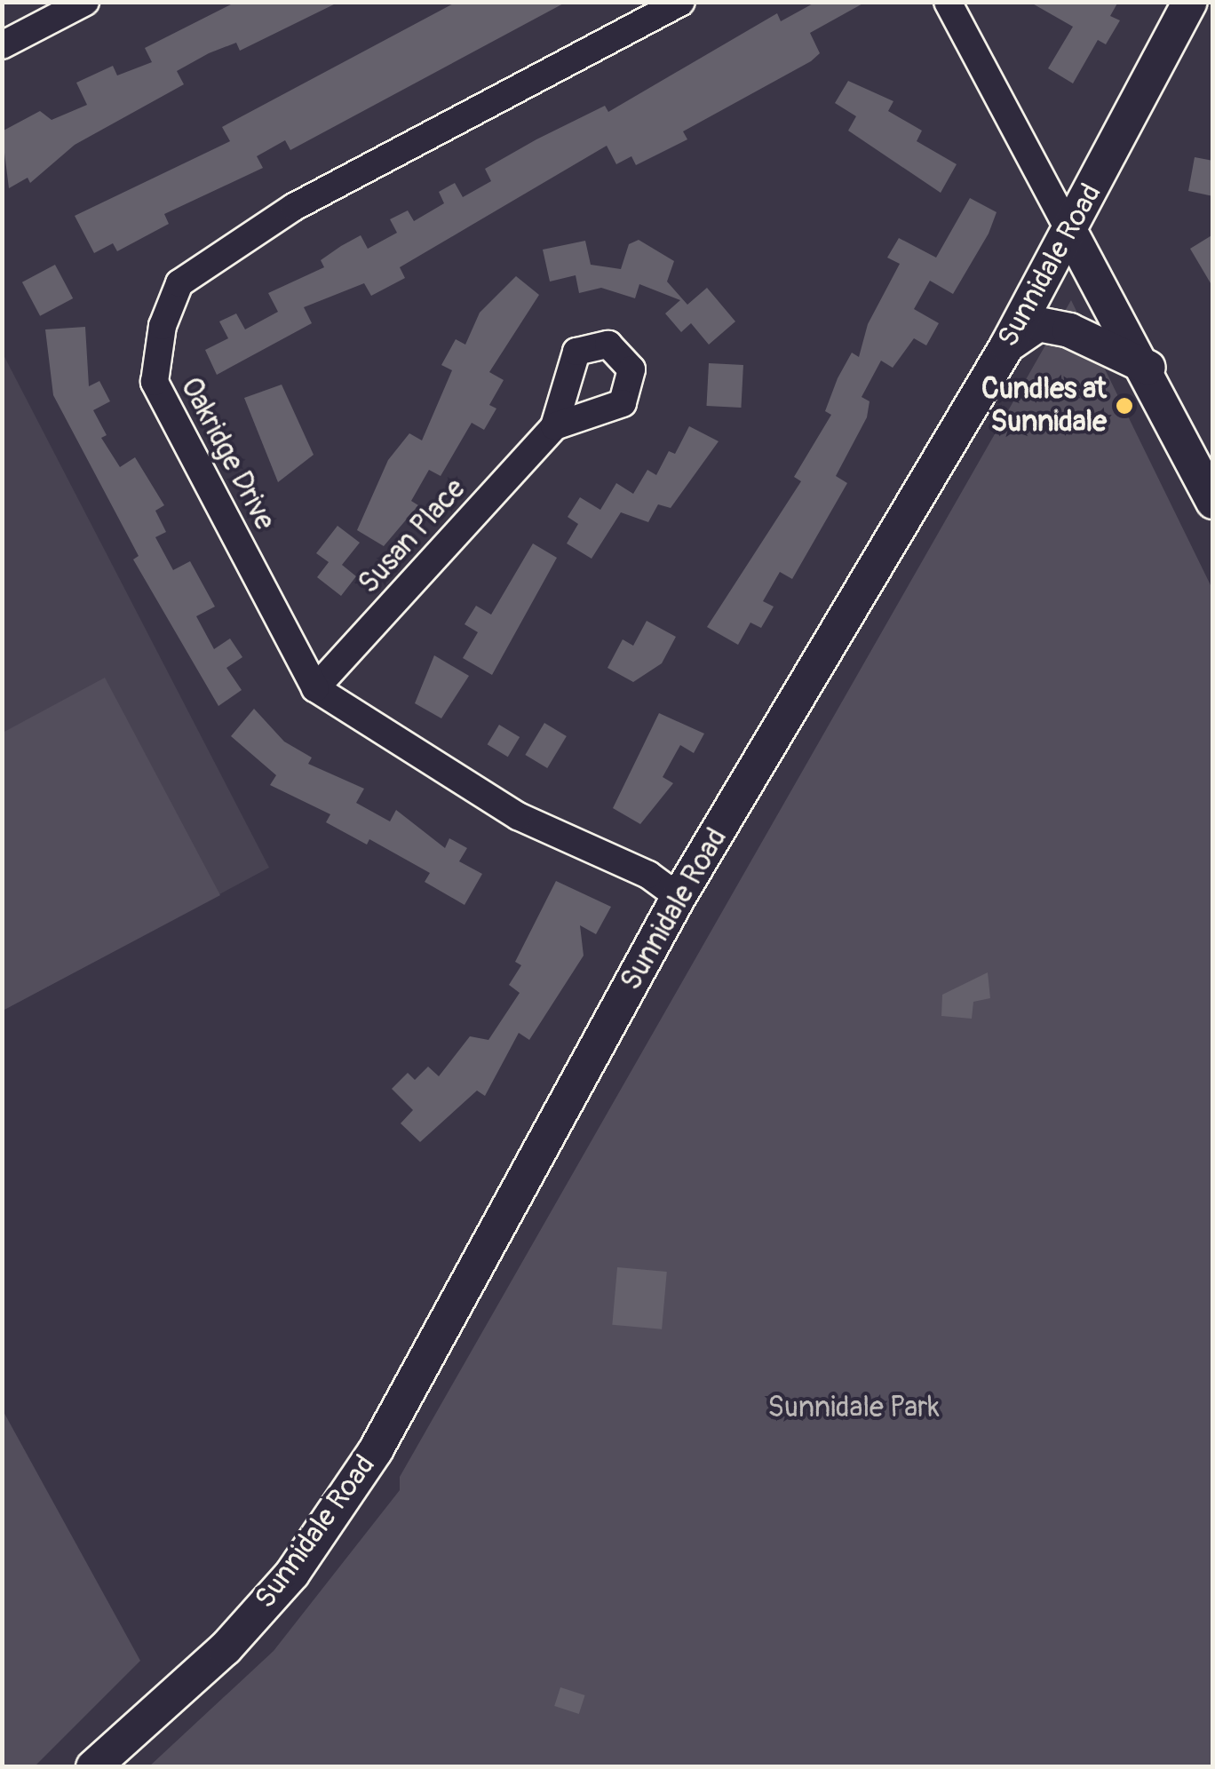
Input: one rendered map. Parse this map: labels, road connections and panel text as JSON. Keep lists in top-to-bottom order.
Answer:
{
  "streets": {
    "main road": ["Sunnidale Road"],
    "street": ["Oakridge Drive", "Susan Place"]
  },
  "crossings": [
    ["Sunnidale Road", "Oakridge Drive"],
    ["Oakridge Drive", "Susan Place"]
  ],
  "parks": ["Sunnidale Park"],
  "places": ["Cundles at Sunnidale"]
}
